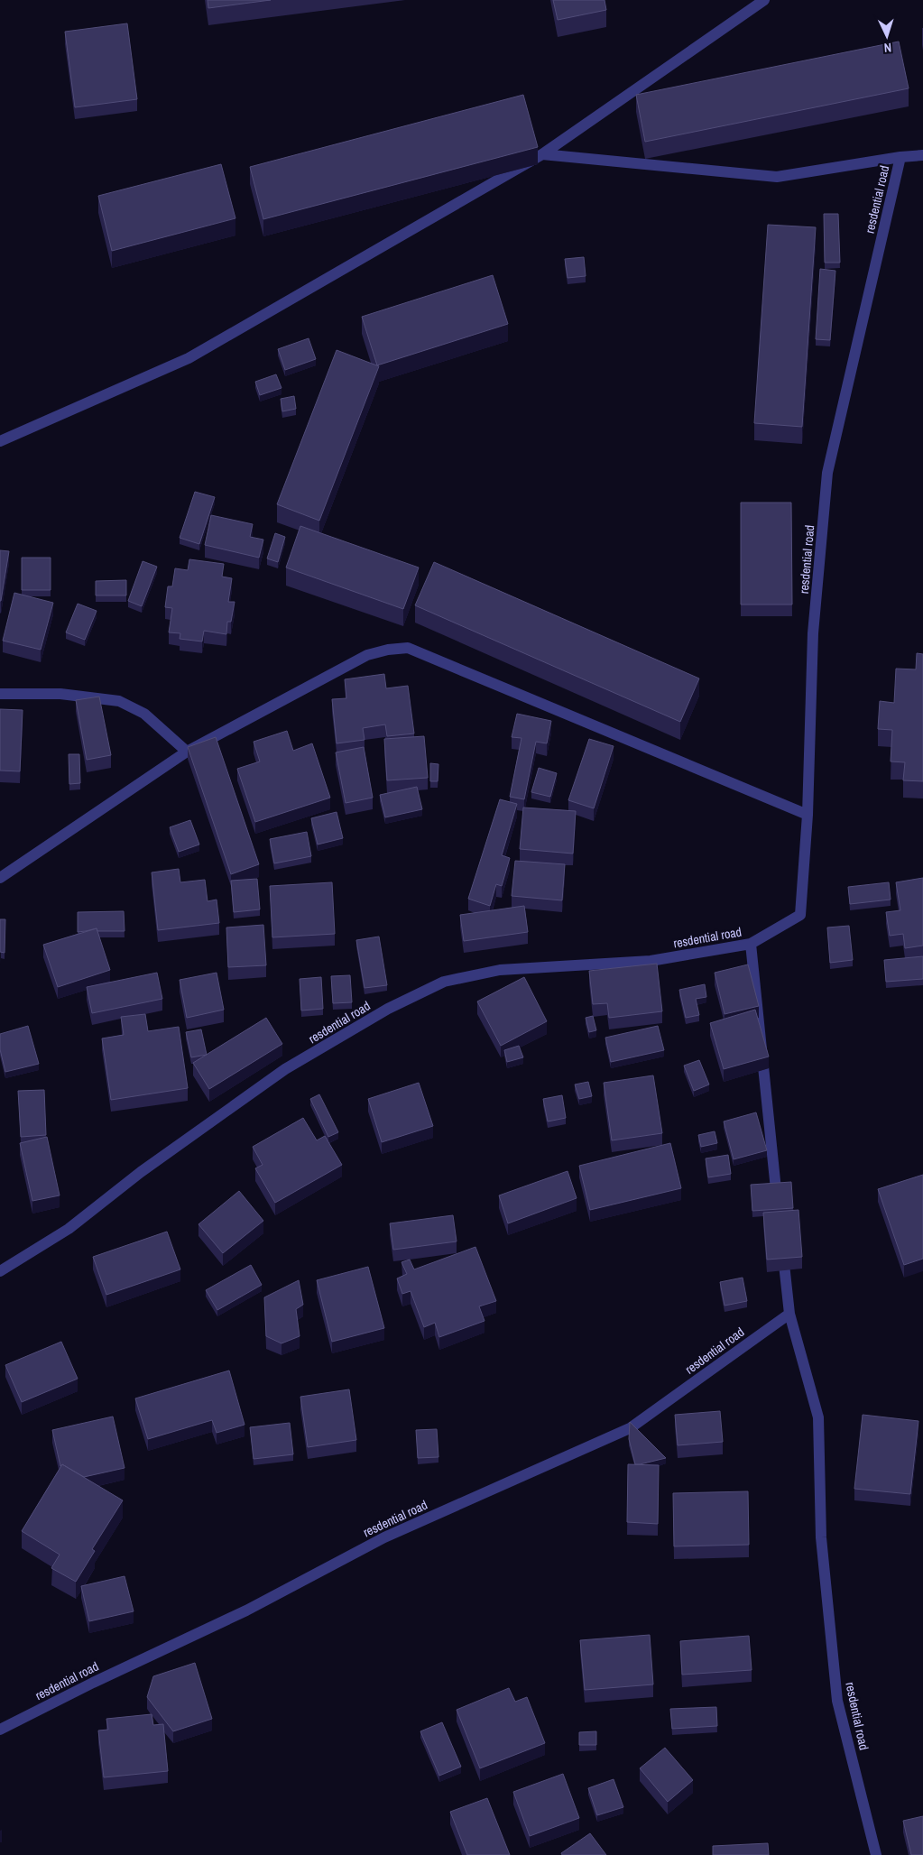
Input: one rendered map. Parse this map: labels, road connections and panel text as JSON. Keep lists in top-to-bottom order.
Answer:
{
  "streets": {
    "street": ["resdential road"]
  },
  "north": "bottom"
}
